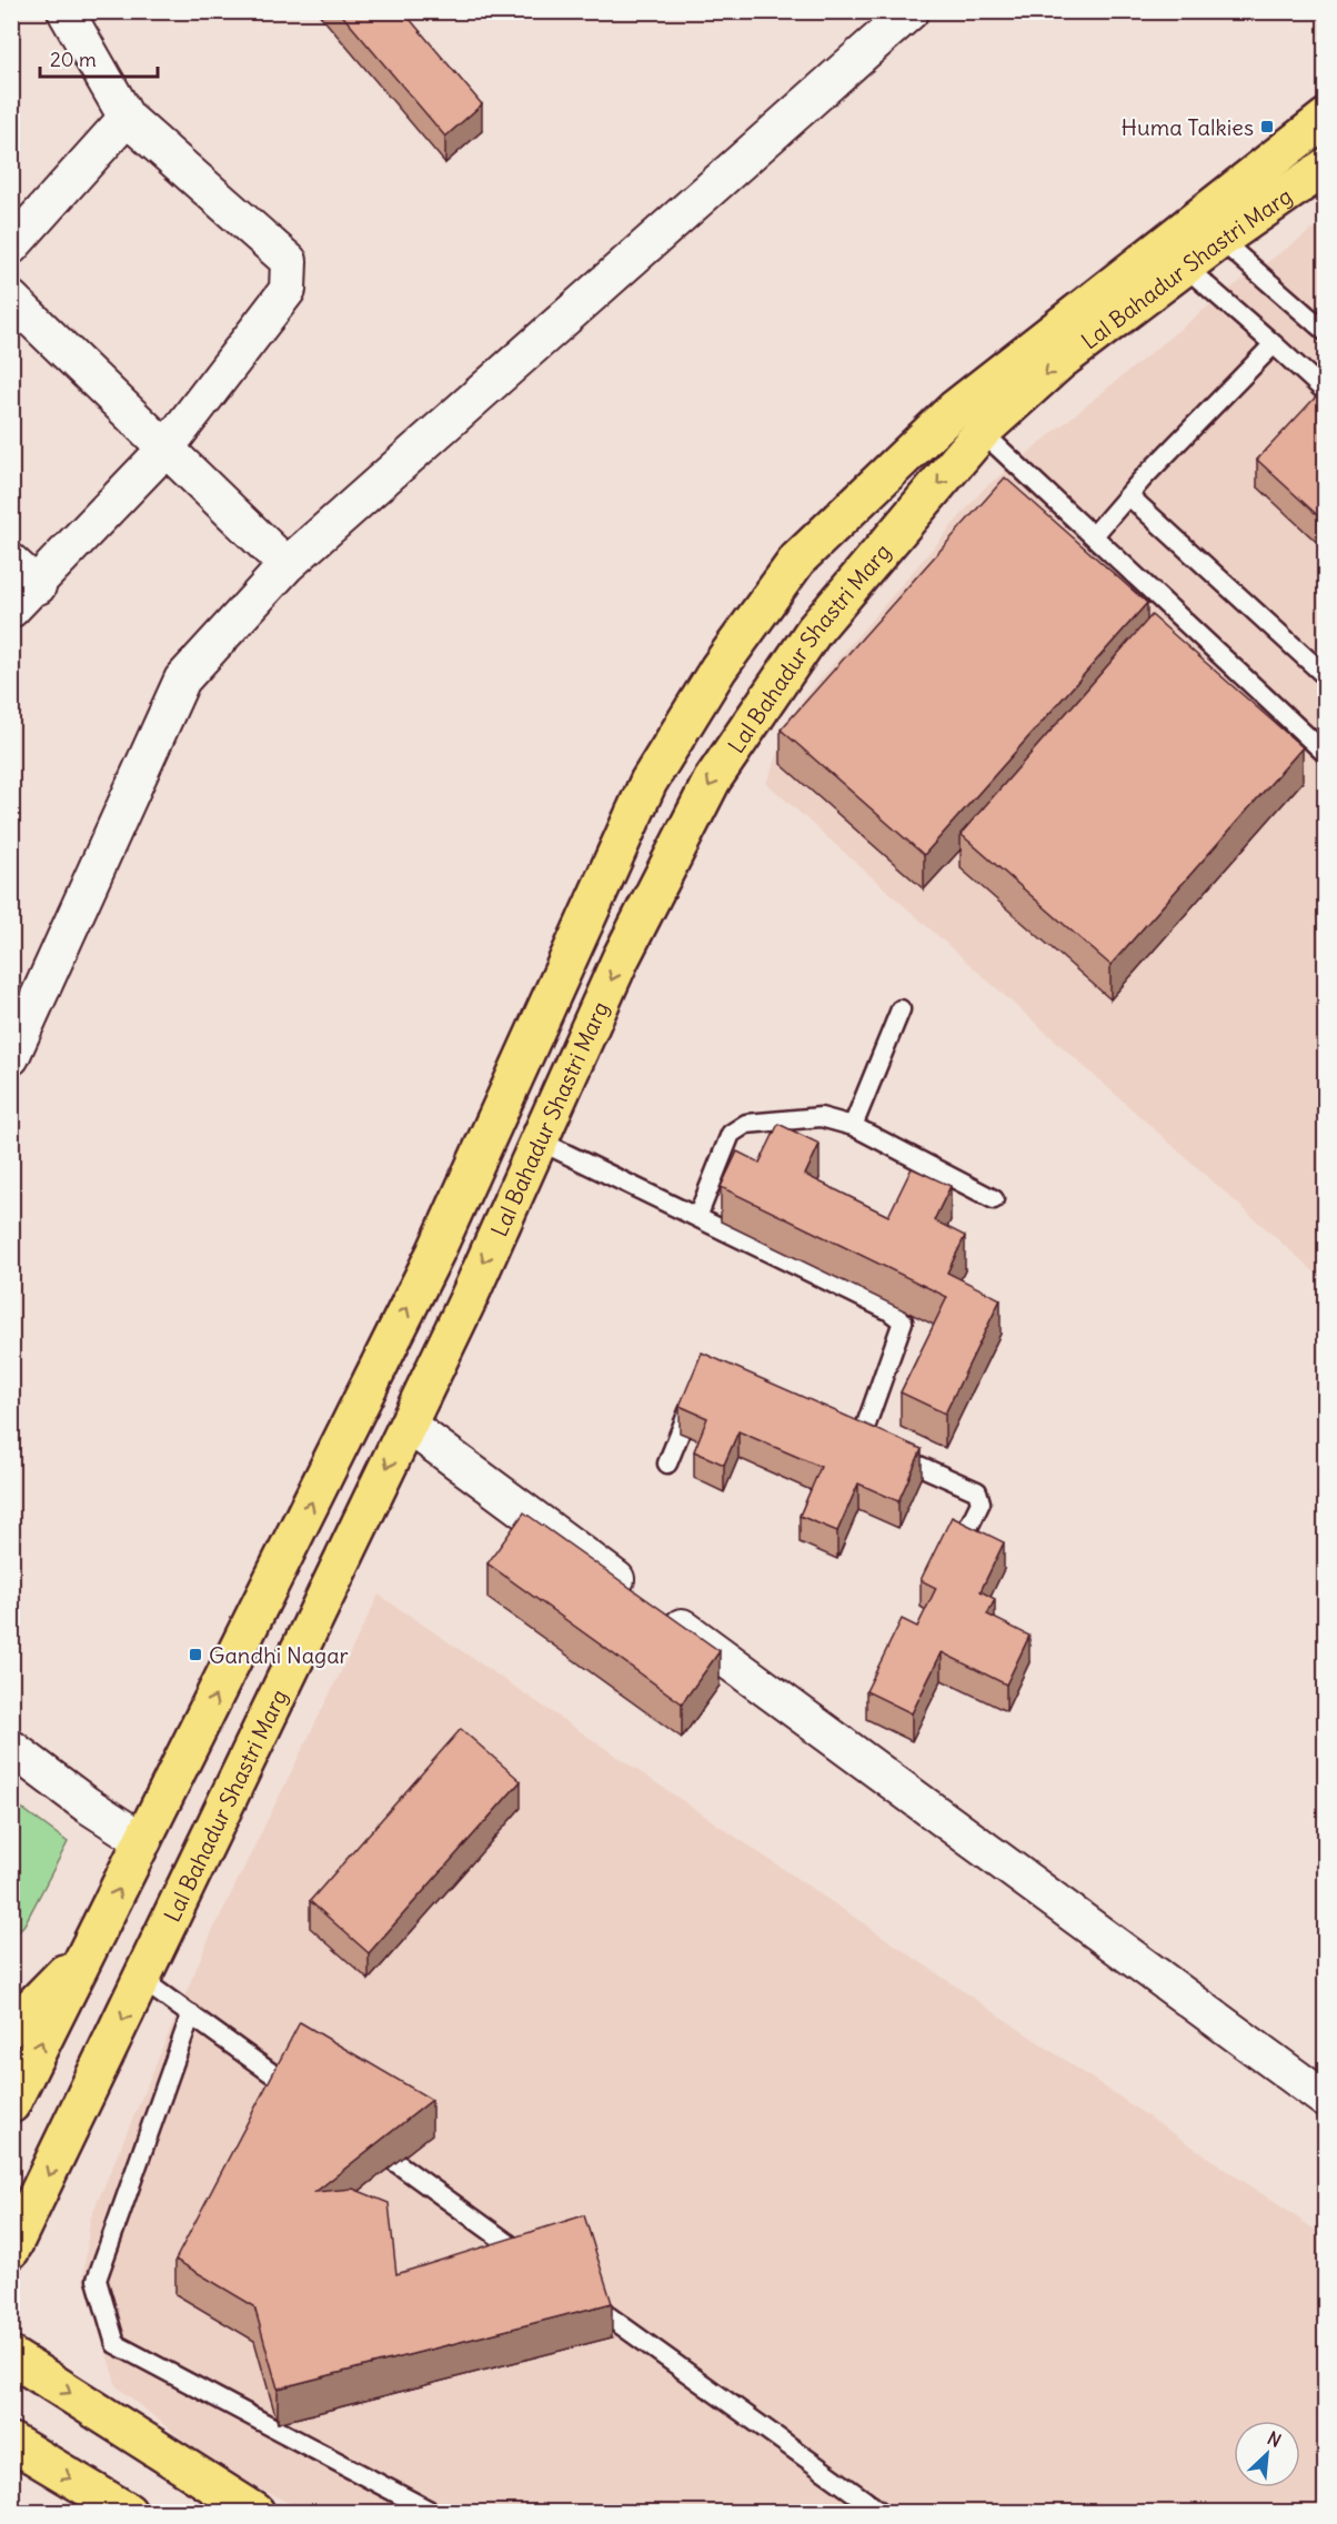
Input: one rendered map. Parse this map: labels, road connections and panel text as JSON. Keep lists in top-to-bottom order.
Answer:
{
  "streets": {
    "main road": ["Lal Bahadur Shastri Marg"]
  },
  "places": {
    "transit": ["Huma Talkies", "Gandhi Nagar"]
  },
  "scale_bar": "20 m",
  "north": "top right"
}
